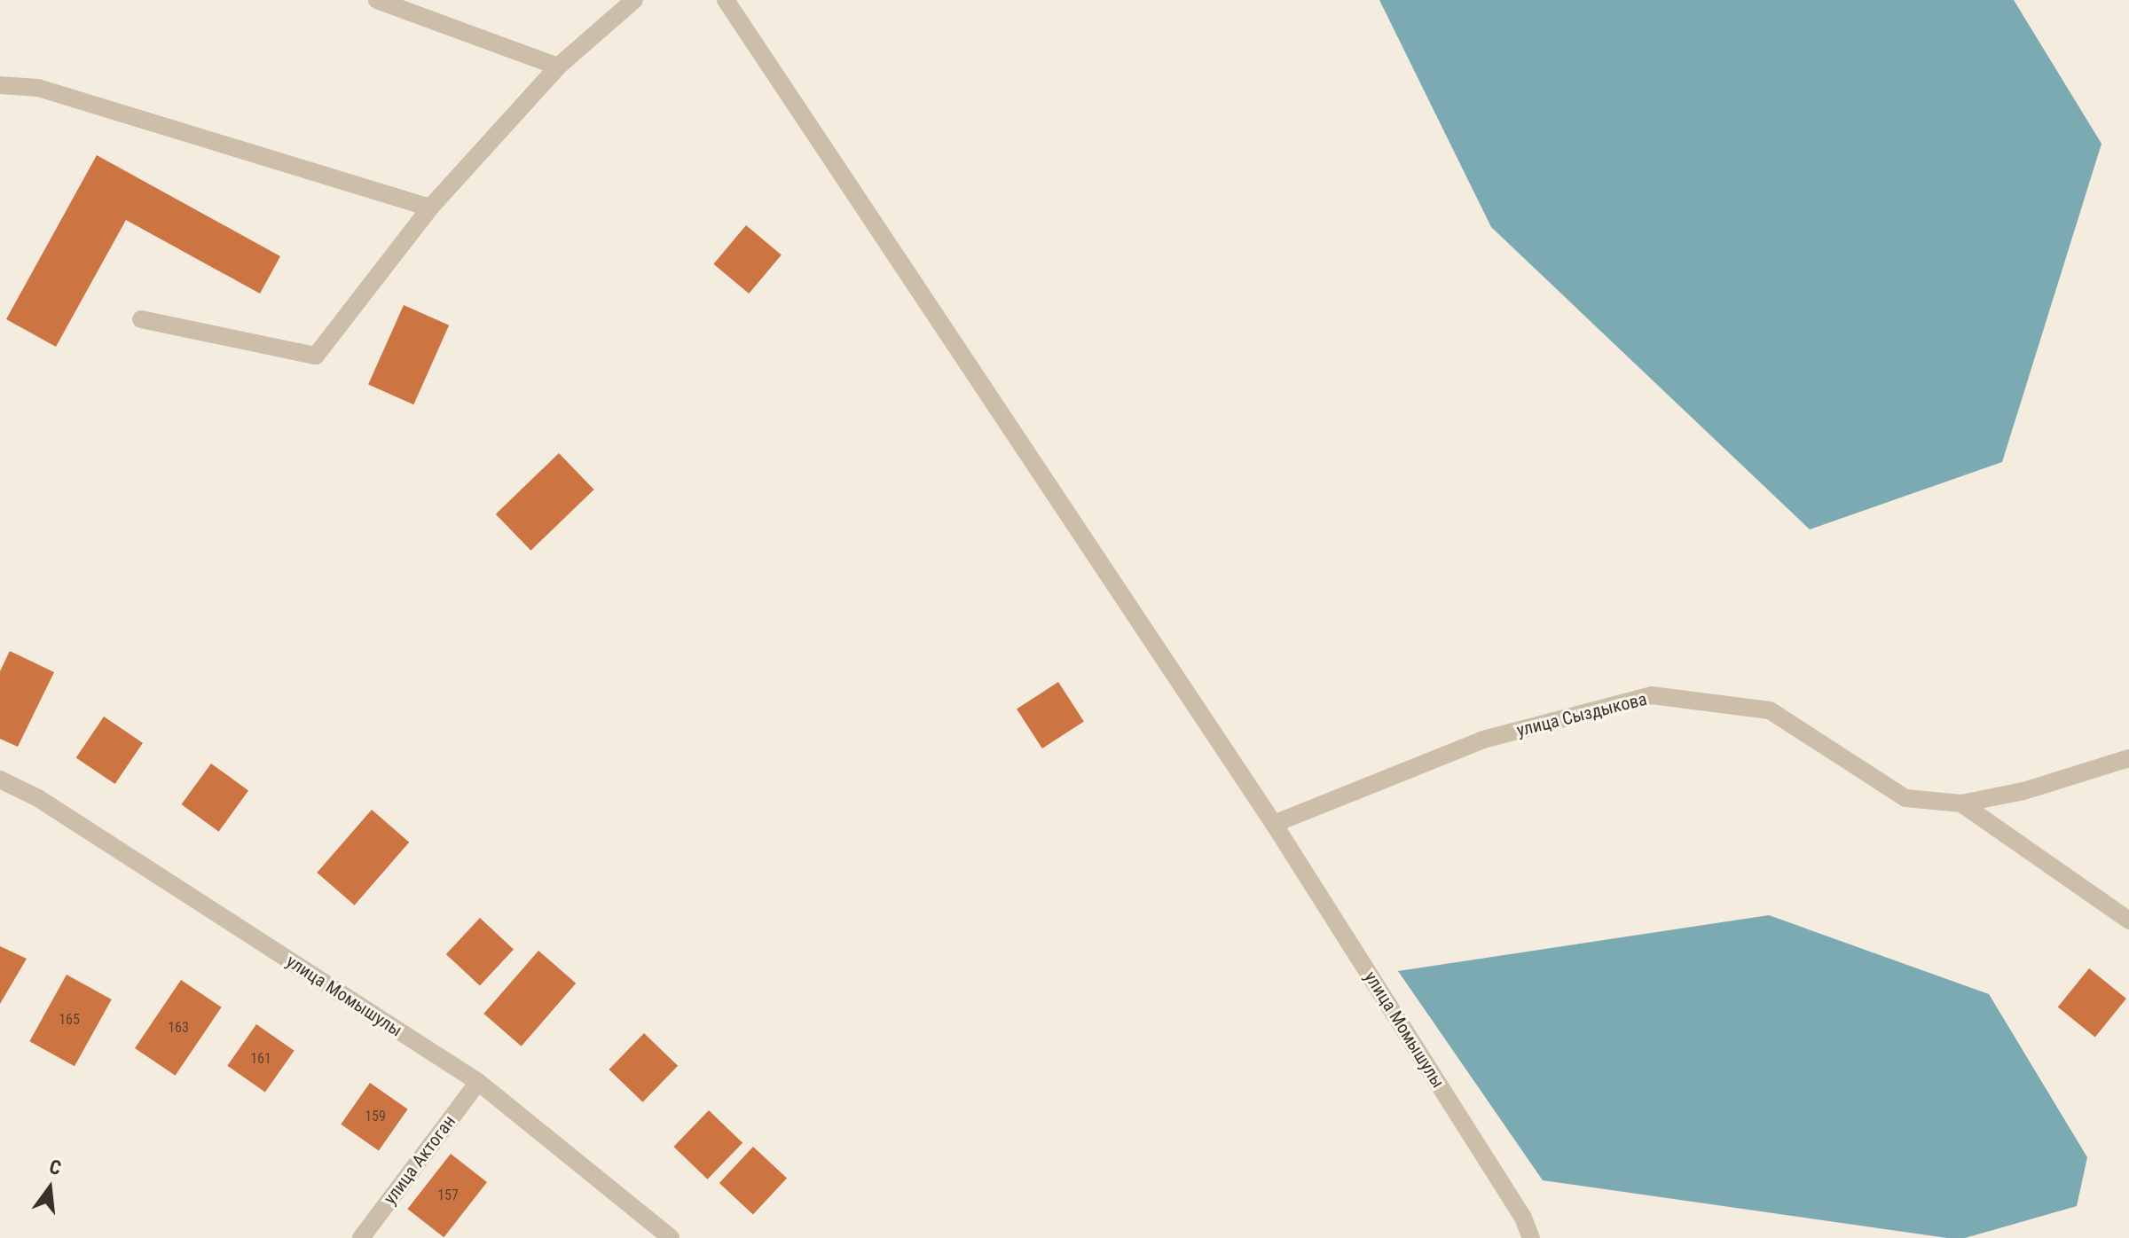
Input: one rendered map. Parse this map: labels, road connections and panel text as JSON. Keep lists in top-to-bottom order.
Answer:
{
  "streets": {
    "street": ["улица Сыздыкова", "улица Момышулы", "улица Актоган"]
  },
  "crossings": [
    ["улица Сыздыкова", "улица Момышулы"],
    ["улица Момышулы", "улица Актоган"]
  ],
  "house_numbers": [
    "165",
    "163",
    "161",
    "159",
    "157"
  ],
  "north": "top"
}
